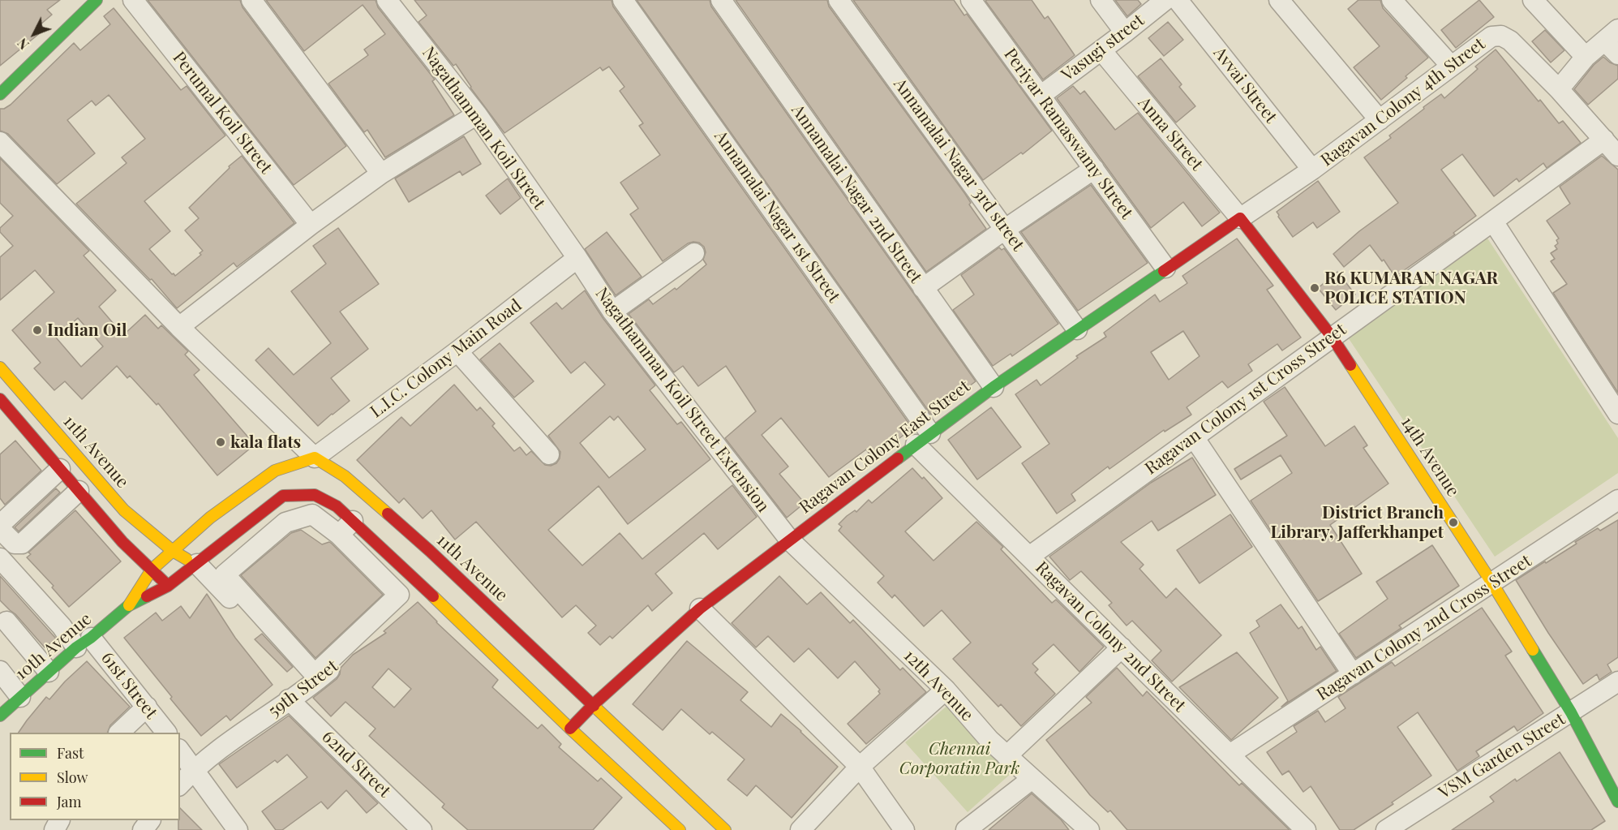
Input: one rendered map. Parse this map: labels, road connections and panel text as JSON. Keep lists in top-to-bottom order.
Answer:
{
  "streets": {
    "main road": [
      "Ragavan Colony East Street",
      "11th Avenue",
      "14th Avenue",
      "10th Avenue"
    ],
    "street": [
      "Vasugi street",
      "Avvai Street",
      "Ragavan Colony 4th Street",
      "Perumal Koil Street",
      "Nagathamman Koil Street",
      "Periyar Ramaswamy Street",
      "Anna Street",
      "Annamalai Nagar 3rd street",
      "Annamalai Nagar 2nd Street",
      "Annamalai Nagar 1st Street",
      "L.I.C. Colony Main Road",
      "Ragavan Colony 1st Cross Street",
      "Nagathamman Koil Street Extension",
      "Ragavan Colony 2nd Cross Street",
      "Ragavan Colony 2nd Street",
      "61st Street",
      "12th Avenue",
      "59th Street",
      "VSM Garden Street",
      "62nd Street"
    ]
  },
  "crossings": [
    ["Vasugi street", "Periyar Ramaswamy Street"],
    ["Vasugi street", "Anna Street"],
    ["Avvai Street", "Ragavan Colony 4th Street"],
    ["Ragavan Colony 4th Street", "Anna Street"],
    ["Ragavan Colony 4th Street", "Ragavan Colony 1st Cross Street"],
    ["Ragavan Colony 4th Street", "Ragavan Colony East Street"],
    ["Ragavan Colony 4th Street", "14th Avenue"],
    ["Nagathamman Koil Street", "L.I.C. Colony Main Road"],
    ["Nagathamman Koil Street", "Nagathamman Koil Street Extension"],
    ["Periyar Ramaswamy Street", "Ragavan Colony East Street"],
    ["Anna Street", "Ragavan Colony East Street"],
    ["Anna Street", "14th Avenue"],
    ["Annamalai Nagar 3rd street", "Ragavan Colony East Street"],
    ["Annamalai Nagar 2nd Street", "Ragavan Colony East Street"],
    ["Annamalai Nagar 1st Street", "Ragavan Colony East Street"],
    ["Annamalai Nagar 1st Street", "Ragavan Colony 2nd Street"],
    ["L.I.C. Colony Main Road", "Nagathamman Koil Street Extension"],
    ["L.I.C. Colony Main Road", "11th Avenue"],
    ["Ragavan Colony 1st Cross Street", "14th Avenue"],
    ["Ragavan Colony 1st Cross Street", "Ragavan Colony 2nd Street"],
    ["Nagathamman Koil Street Extension", "Ragavan Colony East Street"],
    ["Nagathamman Koil Street Extension", "12th Avenue"],
    ["Ragavan Colony East Street", "11th Avenue"],
    ["Ragavan Colony East Street", "14th Avenue"],
    ["Ragavan Colony East Street", "Ragavan Colony 2nd Street"],
    ["Ragavan Colony East Street", "12th Avenue"],
    ["14th Avenue", "Ragavan Colony 2nd Cross Street"],
    ["14th Avenue", "VSM Garden Street"],
    ["Ragavan Colony 2nd Cross Street", "Ragavan Colony 2nd Street"],
    ["10th Avenue", "61st Street"],
    ["59th Street", "62nd Street"]
  ],
  "parks": ["Chennai Corporatin Park"],
  "places": [
    "R6 KUMARAN NAGAR POLICE STATION",
    "Indian Oil",
    "kala flats",
    "District Branch Library, Jafferkhanpet"
  ],
  "legend": ["Fast", "Slow", "Jam"],
  "north": "bottom left"
}
